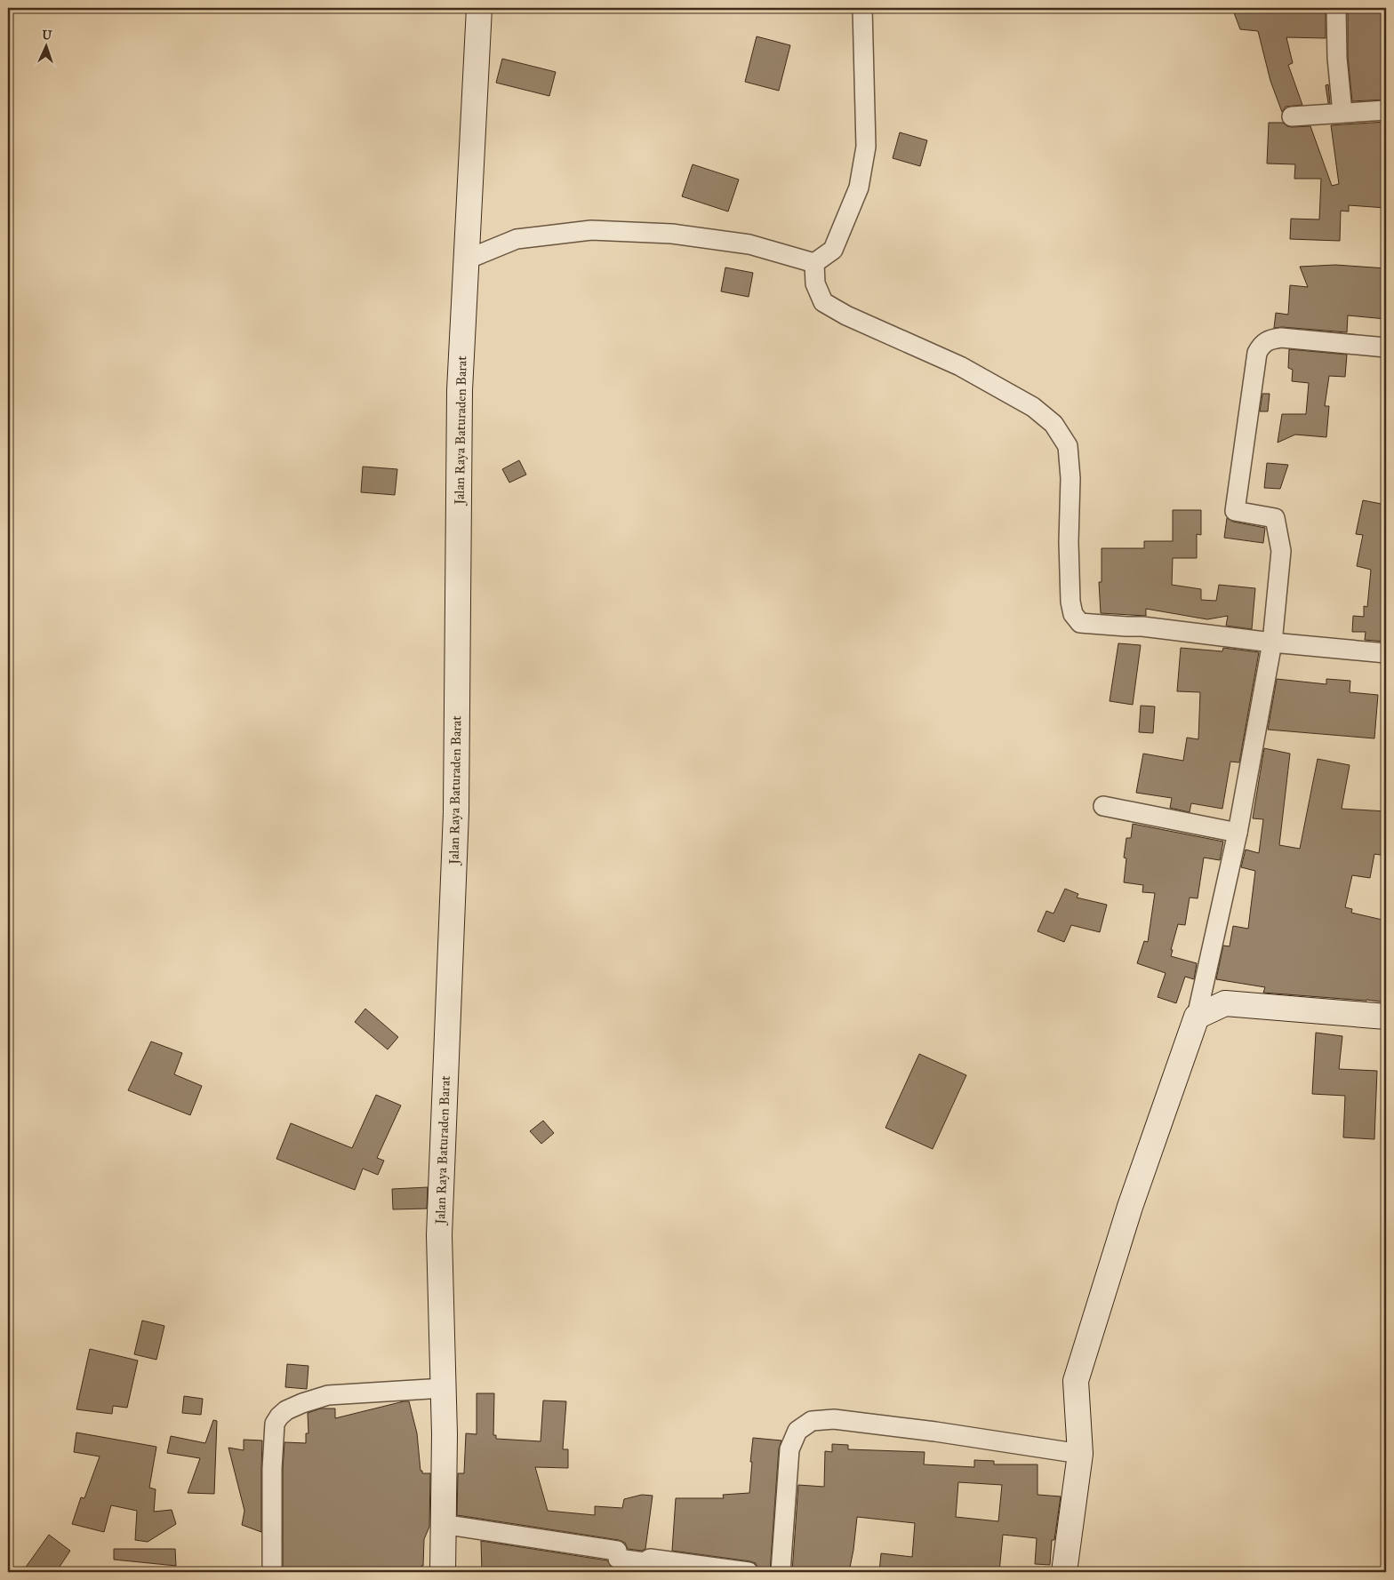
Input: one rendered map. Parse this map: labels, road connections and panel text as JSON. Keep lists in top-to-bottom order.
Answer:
{
  "streets": {
    "street": ["Jalan Raya Baturaden Barat"]
  },
  "north": "top"
}
